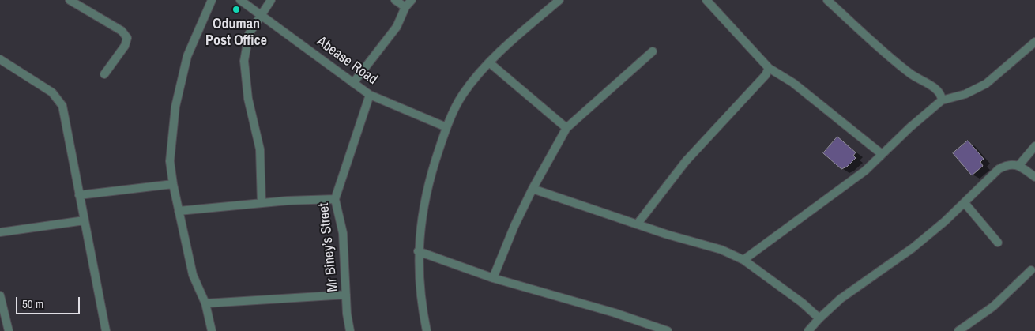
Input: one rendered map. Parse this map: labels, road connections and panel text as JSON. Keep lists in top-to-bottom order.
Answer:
{
  "streets": {
    "street": ["Abease Road", "Mr Biney’s Street"]
  },
  "crossings": [
    ["Abease Road", "Mr Biney’s Street"]
  ],
  "places": ["Oduman Post Office"],
  "scale_bar": "50 m"
}
